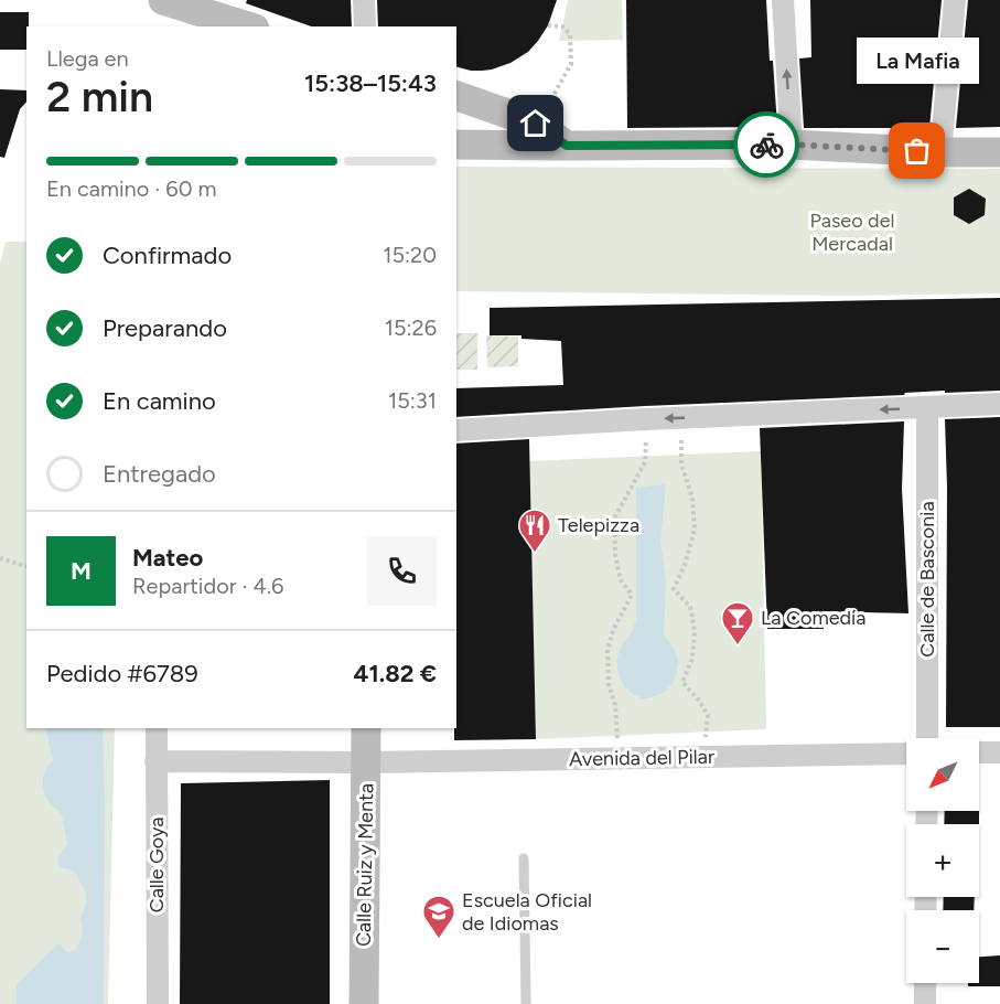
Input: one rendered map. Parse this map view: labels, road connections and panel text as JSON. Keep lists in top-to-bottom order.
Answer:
{
  "streets": {
    "street": [
      "Calle de Basconia",
      "Avenida del Pilar",
      "Calle Goya",
      "Calle Ruiz y Menta"
    ]
  },
  "crossings": [
    ["Avenida del Pilar", "Calle Goya"],
    ["Avenida del Pilar", "Calle Ruiz y Menta"]
  ],
  "parks": ["Paseo del Mercadal"],
  "places": {
    "other": ["La Mafia"],
    "restaurant": ["Telepizza"],
    "bar": ["La Comedia"],
    "school or university": ["Escuela Oficial de Idiomas"]
  },
  "north": "bottom left",
  "page": {
    "heading": ["2 min", "Llega en", "15:38–15:43"],
    "panel": [
      "Mateo",
      "Repartidor · 4.6",
      "Pedido #6789",
      "41.82 €"
    ],
    "bubble": "La Mafia",
    "bar": "En camino · 60 m",
    "list": [
      ["Confirmado", "15:20"],
      ["Preparando", "15:26"],
      ["En camino", "15:31"],
      "Entregado"
    ],
    "round": "M",
    "map_buttons": ["+", "−"]
  }
}
